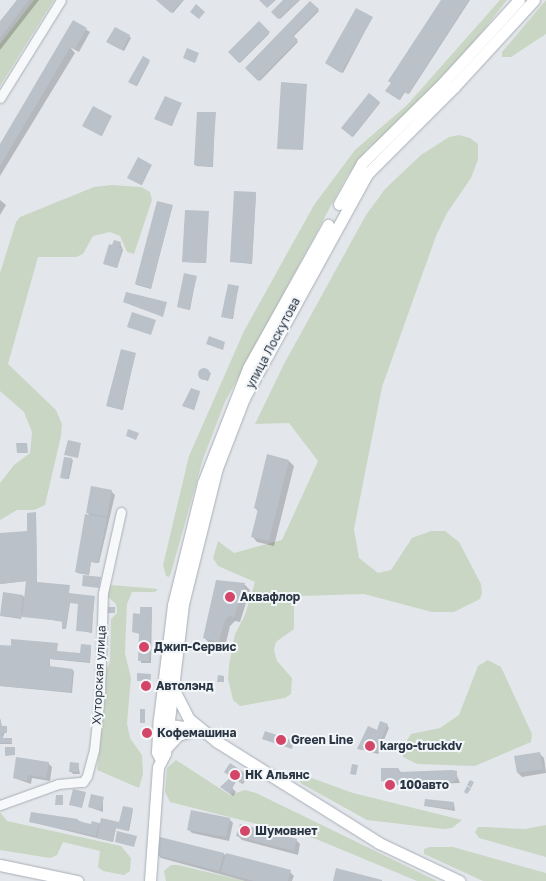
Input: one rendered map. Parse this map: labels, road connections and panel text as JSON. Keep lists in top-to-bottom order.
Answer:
{
  "streets": {
    "main road": ["улица Лоскутова"],
    "street": ["Хуторская улица"]
  },
  "places": [
    "Аквафлор",
    "Джип-Сервис",
    "Автолэнд",
    "Кофемашина",
    "Green Line",
    "kargo-truckdv",
    "НК Альянс",
    "100авто",
    "Шумовнет"
  ]
}
